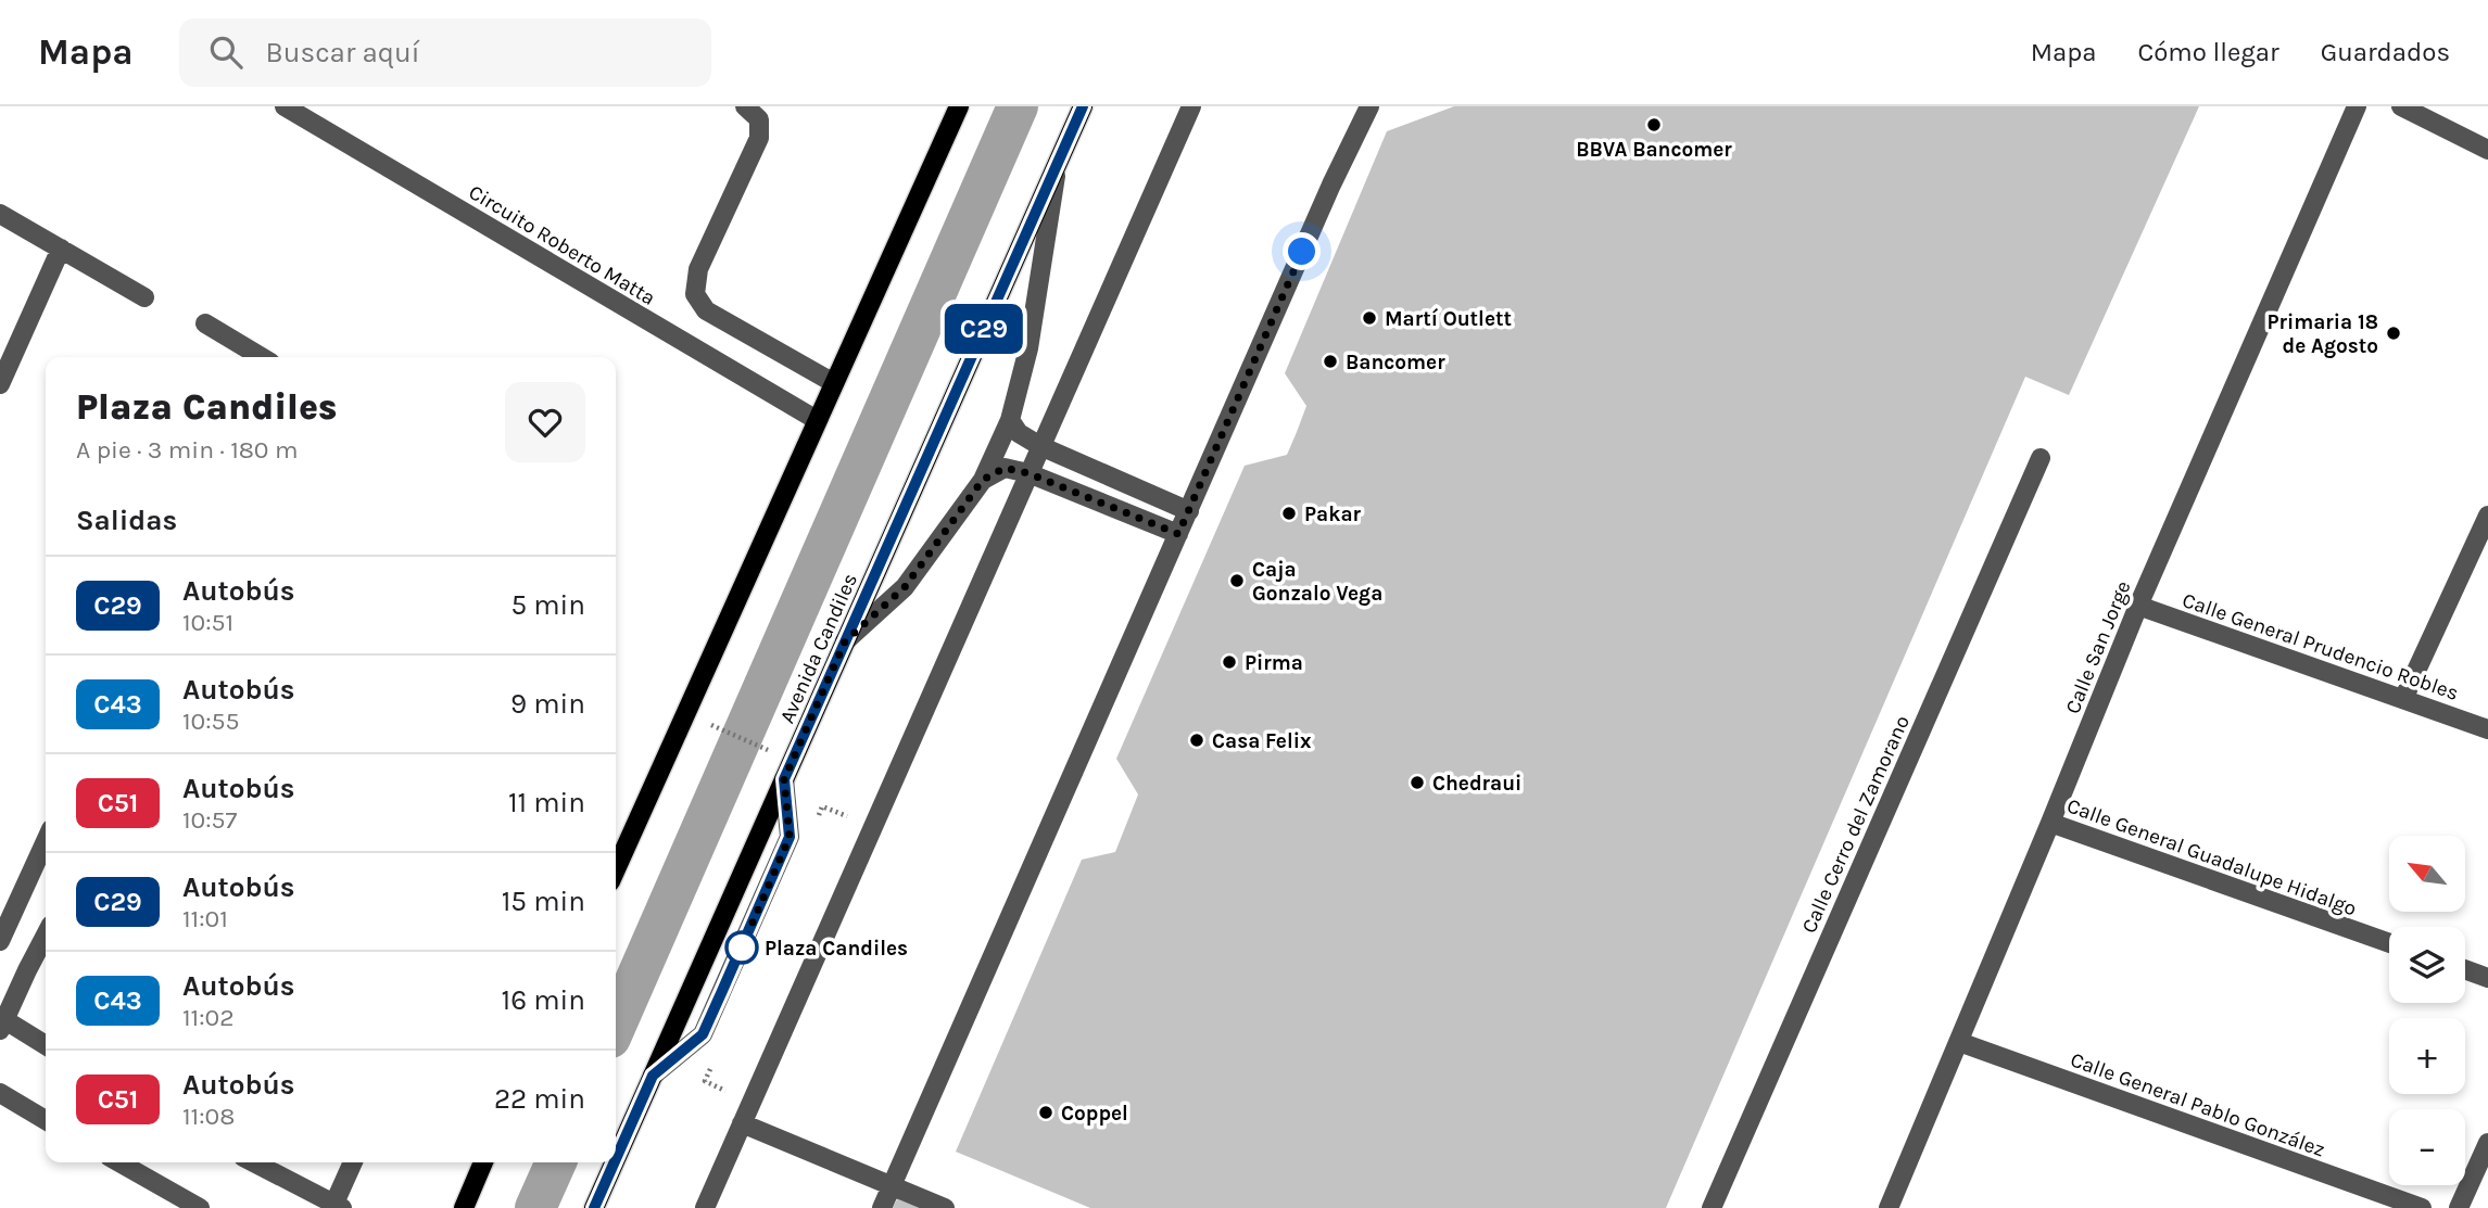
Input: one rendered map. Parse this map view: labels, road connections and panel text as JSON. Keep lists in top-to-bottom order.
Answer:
{
  "streets": {
    "main road": ["Avenida Candiles"],
    "street": [
      "Circuito Roberto Matta",
      "Calle General Prudencio Robles",
      "Calle San Jorge",
      "Calle Cerro del Zamorano",
      "Calle General Guadalupe Hidalgo",
      "Calle General Pablo González"
    ]
  },
  "crossings": [
    ["Calle General Prudencio Robles", "Calle San Jorge"],
    ["Calle San Jorge", "Calle General Guadalupe Hidalgo"],
    ["Calle San Jorge", "Calle General Pablo González"]
  ],
  "places": [
    "BBVA Bancomer",
    "Martí Outlett",
    "Primaria 18 de Agosto",
    "Bancomer",
    "Pakar",
    "Caja Gonzalo Vega",
    "Pirma",
    "Casa Felix",
    "Chedraui",
    "Plaza Candiles",
    "Coppel"
  ],
  "lines": ["bus line C29"],
  "north": "top left",
  "page": {
    "header": "Mapa",
    "search": "Buscar aquí",
    "nav": ["Mapa", "Cómo llegar", "Guardados"],
    "on_map": "C29",
    "heading": [
      ["Plaza Candiles", "A pie · 3 min · 180 m"],
      "Salidas"
    ],
    "list": [
      {
        "mark": "C29",
        "name": "Autobús",
        "note": "10:51",
        "value": "5 min"
      },
      {
        "mark": "C43",
        "name": "Autobús",
        "note": "10:55",
        "value": "9 min"
      },
      {
        "mark": "C51",
        "name": "Autobús",
        "note": "10:57",
        "value": "11 min"
      },
      {
        "mark": "C29",
        "name": "Autobús",
        "note": "11:01",
        "value": "15 min"
      },
      {
        "mark": "C43",
        "name": "Autobús",
        "note": "11:02",
        "value": "16 min"
      },
      {
        "mark": "C51",
        "name": "Autobús",
        "note": "11:08",
        "value": "22 min"
      }
    ],
    "map_buttons": ["+", "−"]
  }
}
